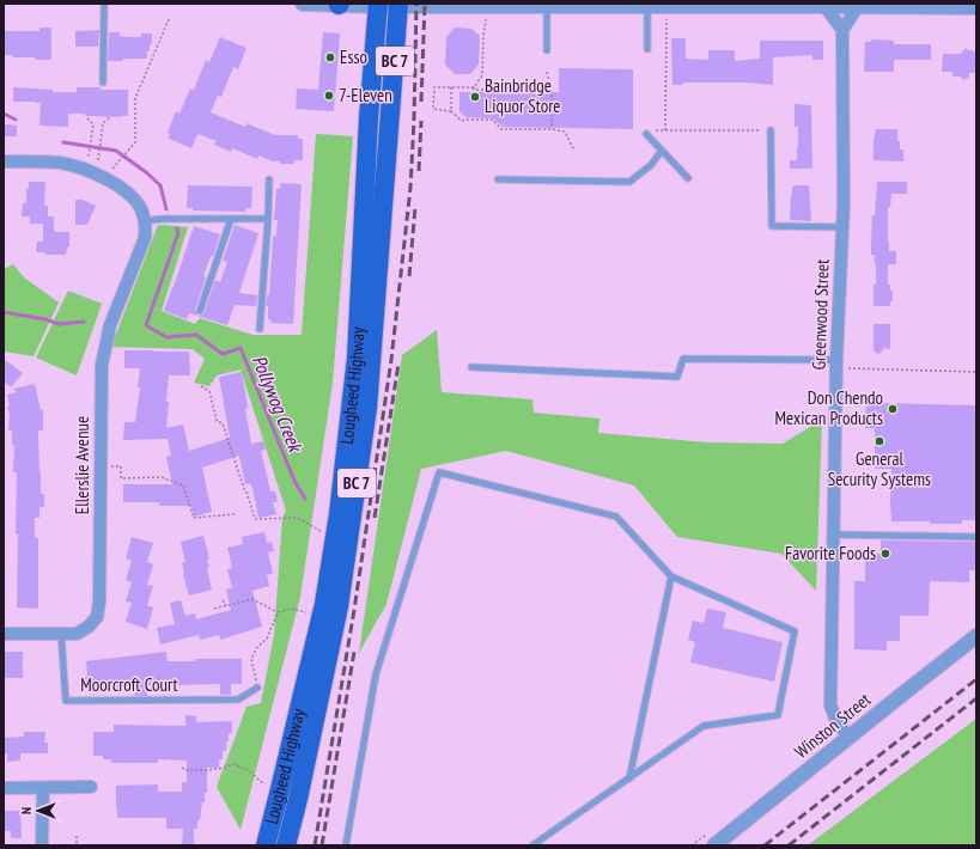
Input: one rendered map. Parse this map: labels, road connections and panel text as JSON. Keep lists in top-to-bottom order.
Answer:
{
  "streets": {
    "main road": ["BC 7", "Lougheed Highway"],
    "street": ["Greenwood Street", "Ellerslie Avenue", "Winston Street"],
    "lane": ["Moorcroft Court"]
  },
  "crossings": [
    ["Greenwood Street", "Winston Street"],
    ["Ellerslie Avenue", "Moorcroft Court"]
  ],
  "water": ["Pollywog Creek"],
  "places": [
    "Esso",
    "7-Eleven",
    "Bainbridge Liquor Store",
    "Don Chendo Mexican Products",
    "General Security Systems",
    "Favorite Foods"
  ],
  "north": "left"
}
